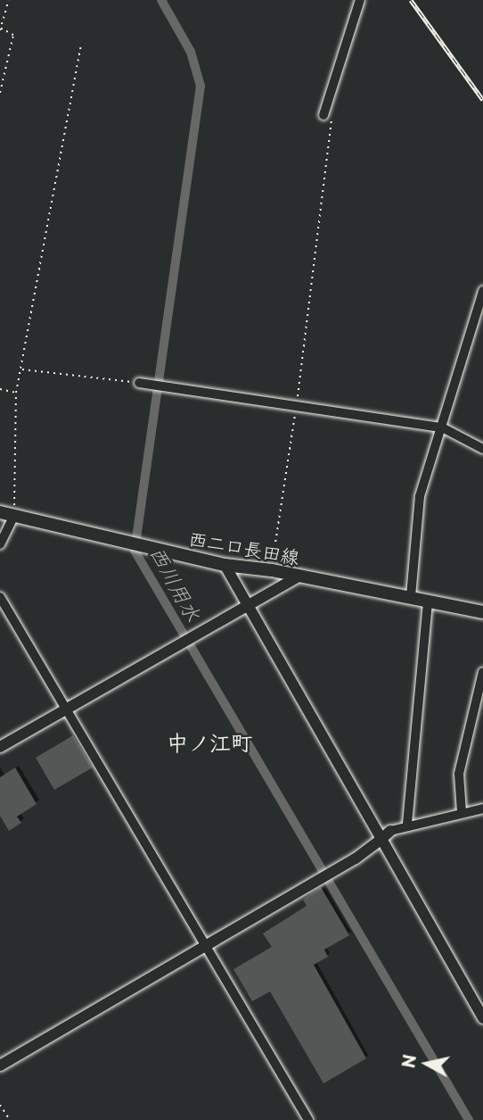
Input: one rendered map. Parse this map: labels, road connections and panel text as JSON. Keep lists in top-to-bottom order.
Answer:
{
  "streets": {
    "main road": ["西二口長田線"]
  },
  "districts": ["中ノ江町"],
  "water": ["西川用水"],
  "north": "left"
}
